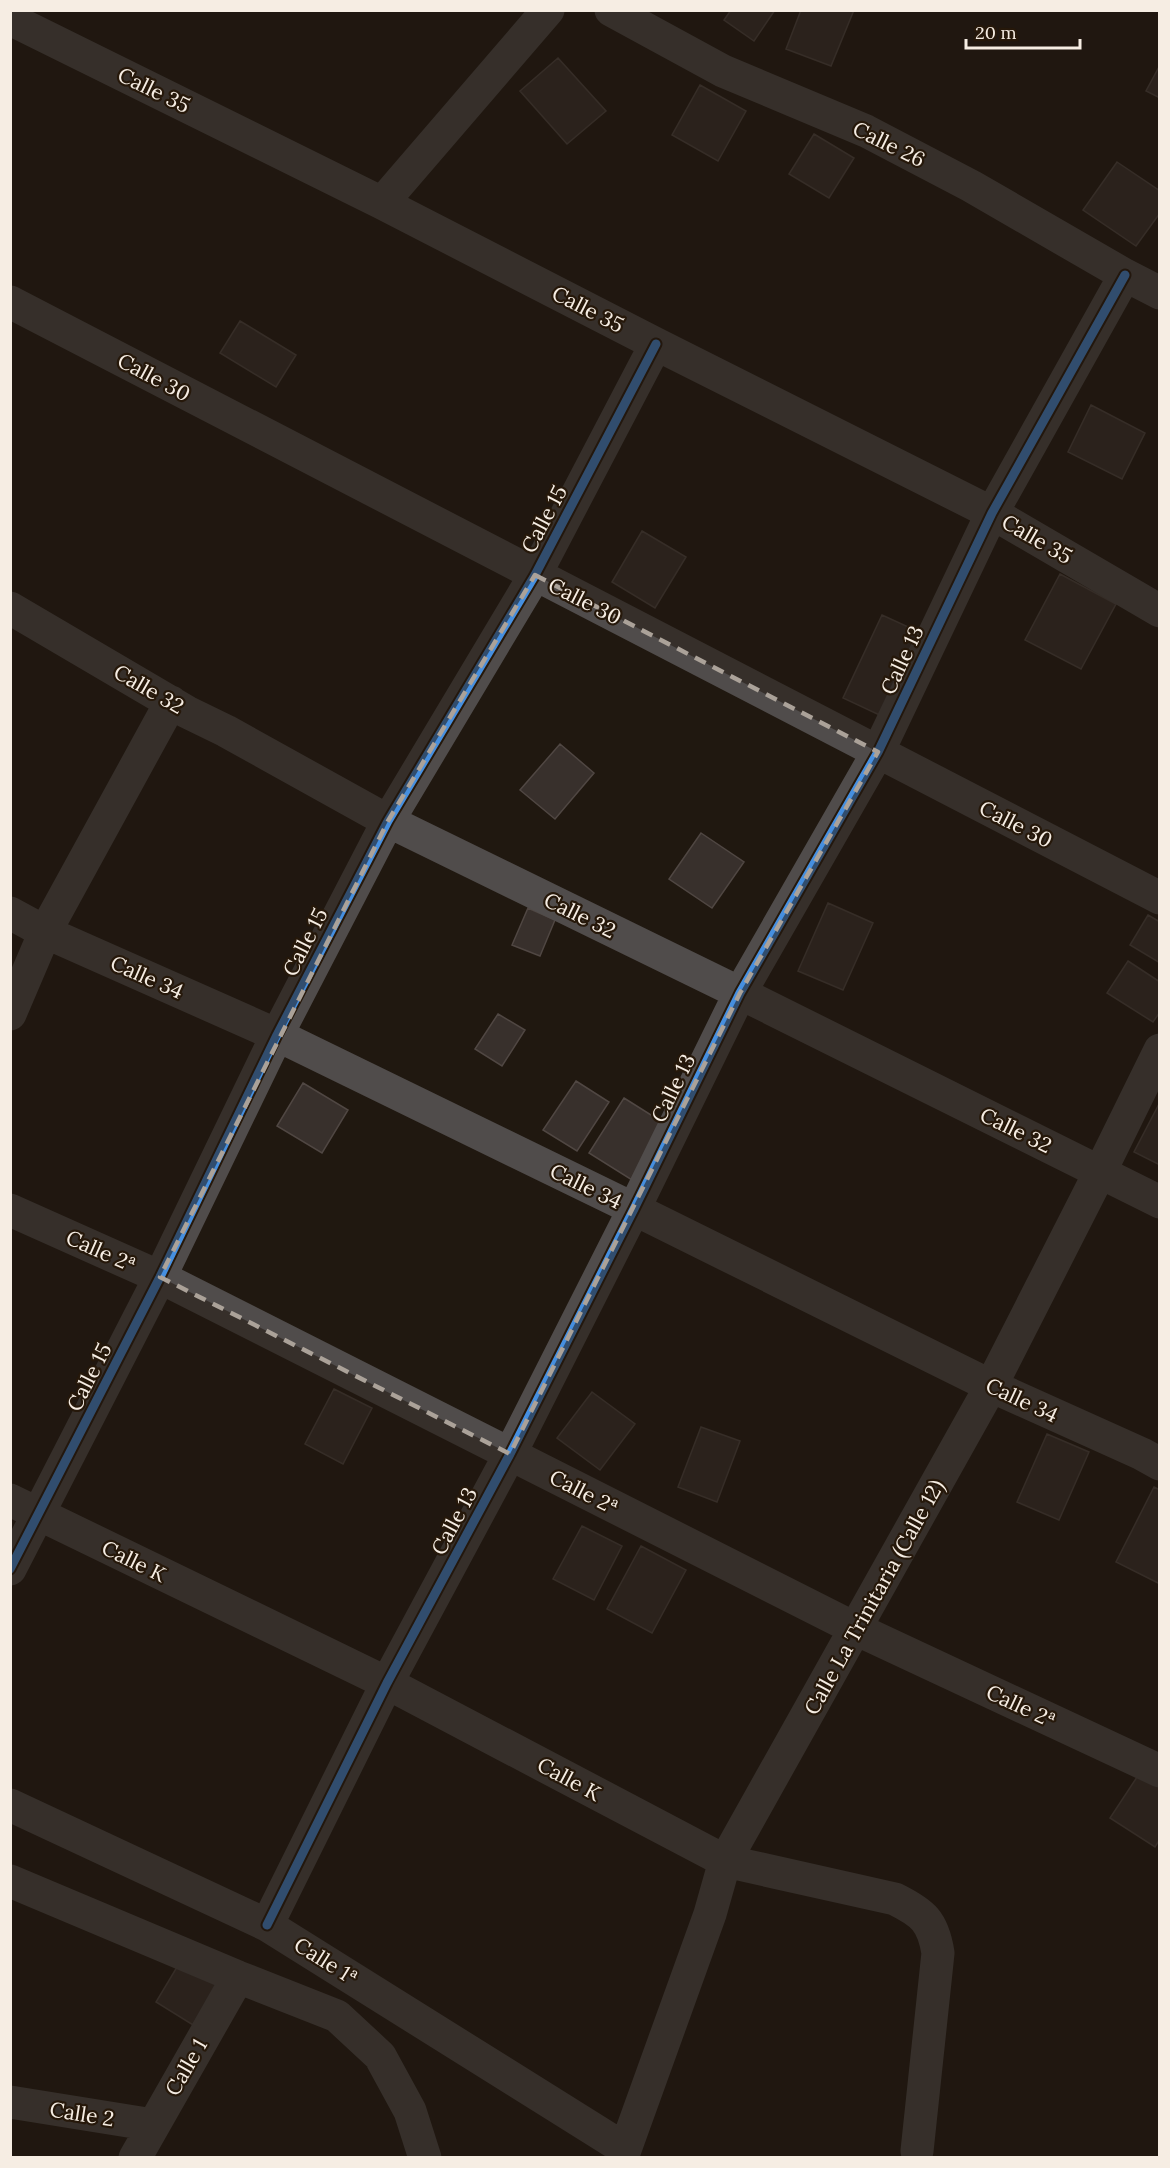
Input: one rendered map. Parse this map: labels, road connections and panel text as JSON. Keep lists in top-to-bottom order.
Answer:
{
  "streets": {
    "street": [
      "Calle 35",
      "Calle 26",
      "Calle 30",
      "Calle 15",
      "Calle 13",
      "Calle 32",
      "Calle 34",
      "Calle 2ª",
      "Calle K",
      "Calle La Trinitaria (Calle 12)",
      "Calle 1ª",
      "Calle 1",
      "Calle 2"
    ]
  },
  "crossings": [
    ["Calle 35", "Calle 15"],
    ["Calle 35", "Calle 13"],
    ["Calle 26", "Calle 13"],
    ["Calle 30", "Calle 15"],
    ["Calle 30", "Calle 13"],
    ["Calle 15", "Calle 32"],
    ["Calle 15", "Calle 34"],
    ["Calle 15", "Calle 2ª"],
    ["Calle 15", "Calle K"],
    ["Calle 13", "Calle 32"],
    ["Calle 13", "Calle 34"],
    ["Calle 13", "Calle 2ª"],
    ["Calle 13", "Calle K"],
    ["Calle 13", "Calle 1ª"],
    ["Calle 32", "Calle La Trinitaria (Calle 12)"],
    ["Calle 34", "Calle La Trinitaria (Calle 12)"],
    ["Calle 2ª", "Calle La Trinitaria (Calle 12)"],
    ["Calle K", "Calle La Trinitaria (Calle 12)"],
    ["Calle La Trinitaria (Calle 12)", "Calle 1ª"],
    ["Calle 1", "Calle 2"]
  ],
  "scale_bar": "20 m"
}
